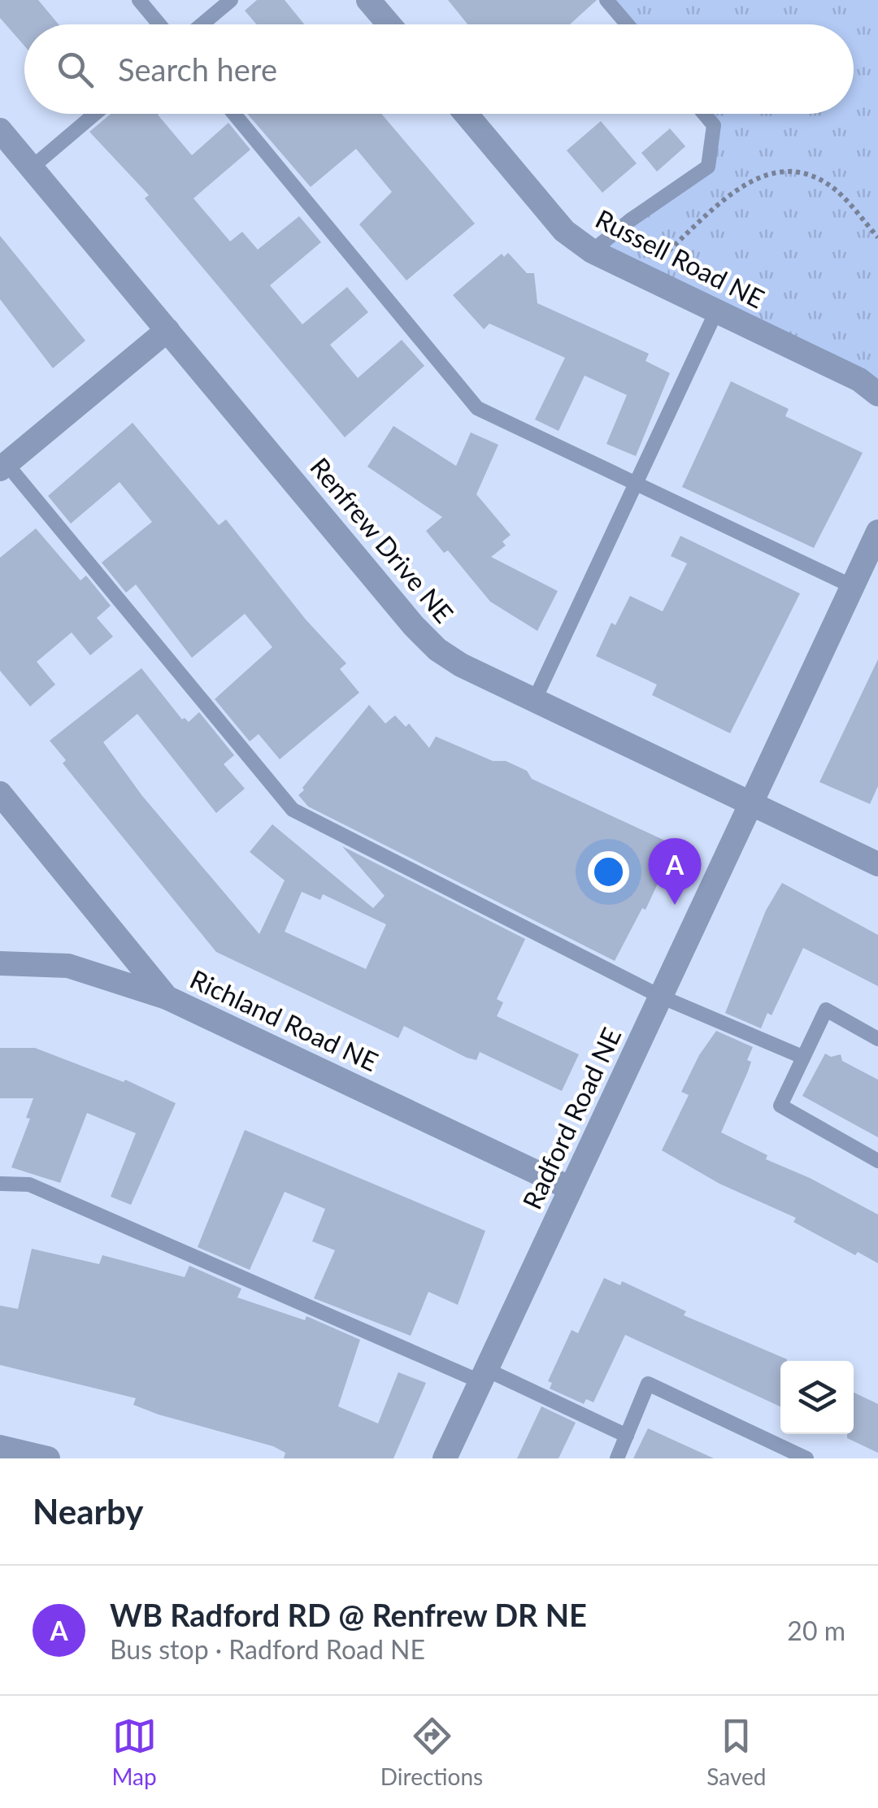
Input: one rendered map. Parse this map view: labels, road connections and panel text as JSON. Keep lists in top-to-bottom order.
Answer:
{
  "streets": {
    "street": [
      "Russell Road NE",
      "Renfrew Drive NE",
      "Richland Road NE",
      "Radford Road NE"
    ]
  },
  "crossings": [
    ["Renfrew Drive NE", "Radford Road NE"],
    ["Richland Road NE", "Radford Road NE"]
  ],
  "page": {
    "search": "Search here",
    "pins": "A",
    "heading": "Nearby",
    "list": [
      {
        "mark": "A",
        "name": "WB Radford RD @ Renfrew DR NE",
        "note": "Bus stop · Radford Road NE",
        "value": "20 m"
      }
    ],
    "nav": ["Map", "Directions", "Saved"]
  }
}
